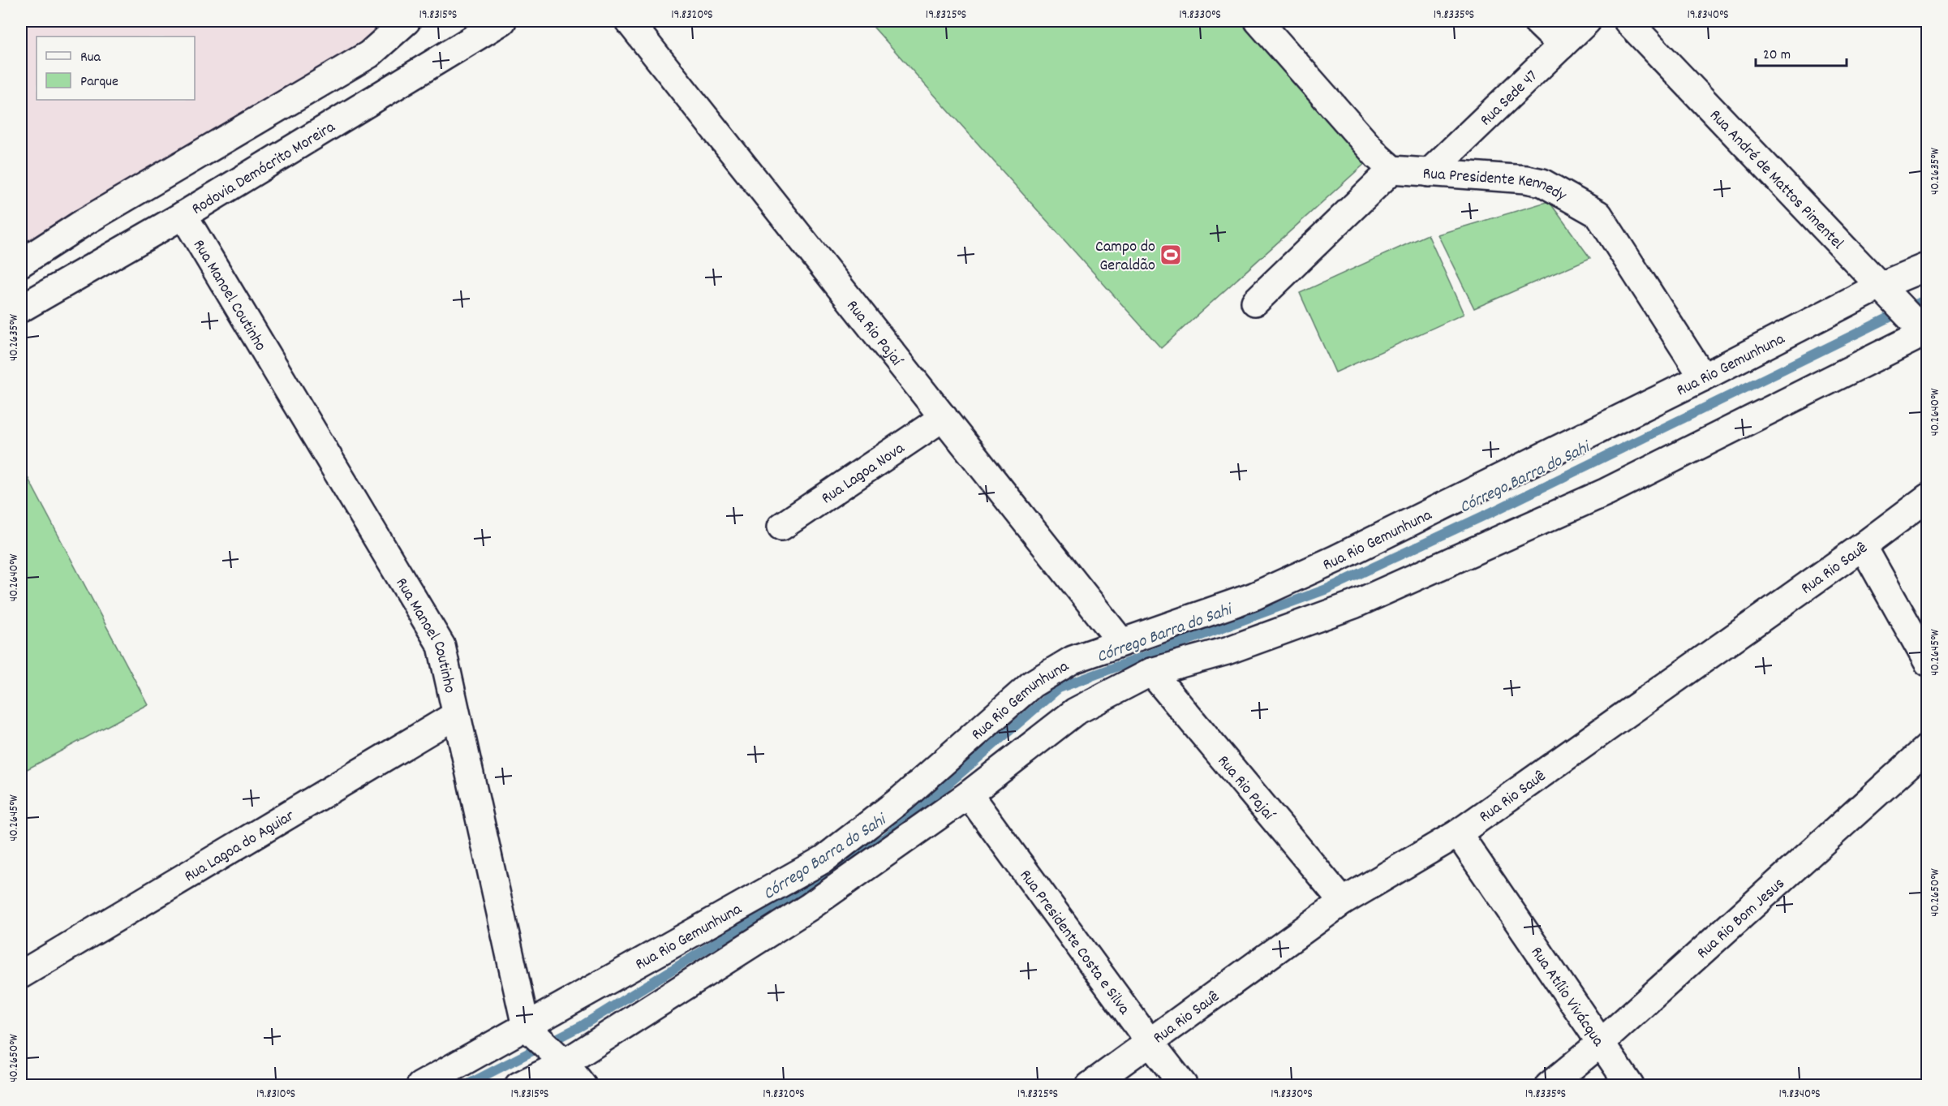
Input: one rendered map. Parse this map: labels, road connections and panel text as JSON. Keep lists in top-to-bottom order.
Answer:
{
  "streets": {
    "street": [
      "Rua Sede 47",
      "Rodovia Demócrito Moreira",
      "Rua André de Mattos Pimentel",
      "Rua Presidente Kennedy",
      "Rua Manoel Coutinho",
      "Rua Rio Pajaí",
      "Rua Rio Gemunhuna",
      "Rua Lagoa Nova",
      "Rua Rio Sauê",
      "Rua Lagoa do Aguiar",
      "Rua Rio Bom Jesus",
      "Rua Presidente Costa e Silva",
      "Rua Atílio Vivácqua"
    ]
  },
  "crossings": [
    ["Rua Sede 47", "Rua Presidente Kennedy"],
    ["Rodovia Demócrito Moreira", "Rua Manoel Coutinho"],
    ["Rua André de Mattos Pimentel", "Rua Rio Gemunhuna"],
    ["Rua Presidente Kennedy", "Rua Rio Gemunhuna"],
    ["Rua Manoel Coutinho", "Rua Rio Gemunhuna"],
    ["Rua Manoel Coutinho", "Rua Lagoa do Aguiar"],
    ["Rua Rio Pajaí", "Rua Rio Gemunhuna"],
    ["Rua Rio Pajaí", "Rua Lagoa Nova"],
    ["Rua Rio Pajaí", "Rua Rio Sauê"],
    ["Rua Rio Sauê", "Rua Presidente Costa e Silva"],
    ["Rua Rio Sauê", "Rua Atílio Vivácqua"],
    ["Rua Rio Bom Jesus", "Rua Atílio Vivácqua"]
  ],
  "water": ["Córrego Barra do Sahi"],
  "places": {
    "sports": ["Campo do Geraldão"]
  },
  "legend": ["Rua", "Parque"],
  "scale_bar": "20 m",
  "coordinates": [
    "19.8315°S",
    "19.8320°S",
    "19.8325°S",
    "19.8330°S",
    "19.8335°S",
    "19.8340°S",
    "40.2635°W",
    "40.2640°W",
    "40.2645°W",
    "40.2650°W",
    "19.8310°S"
  ]
}
